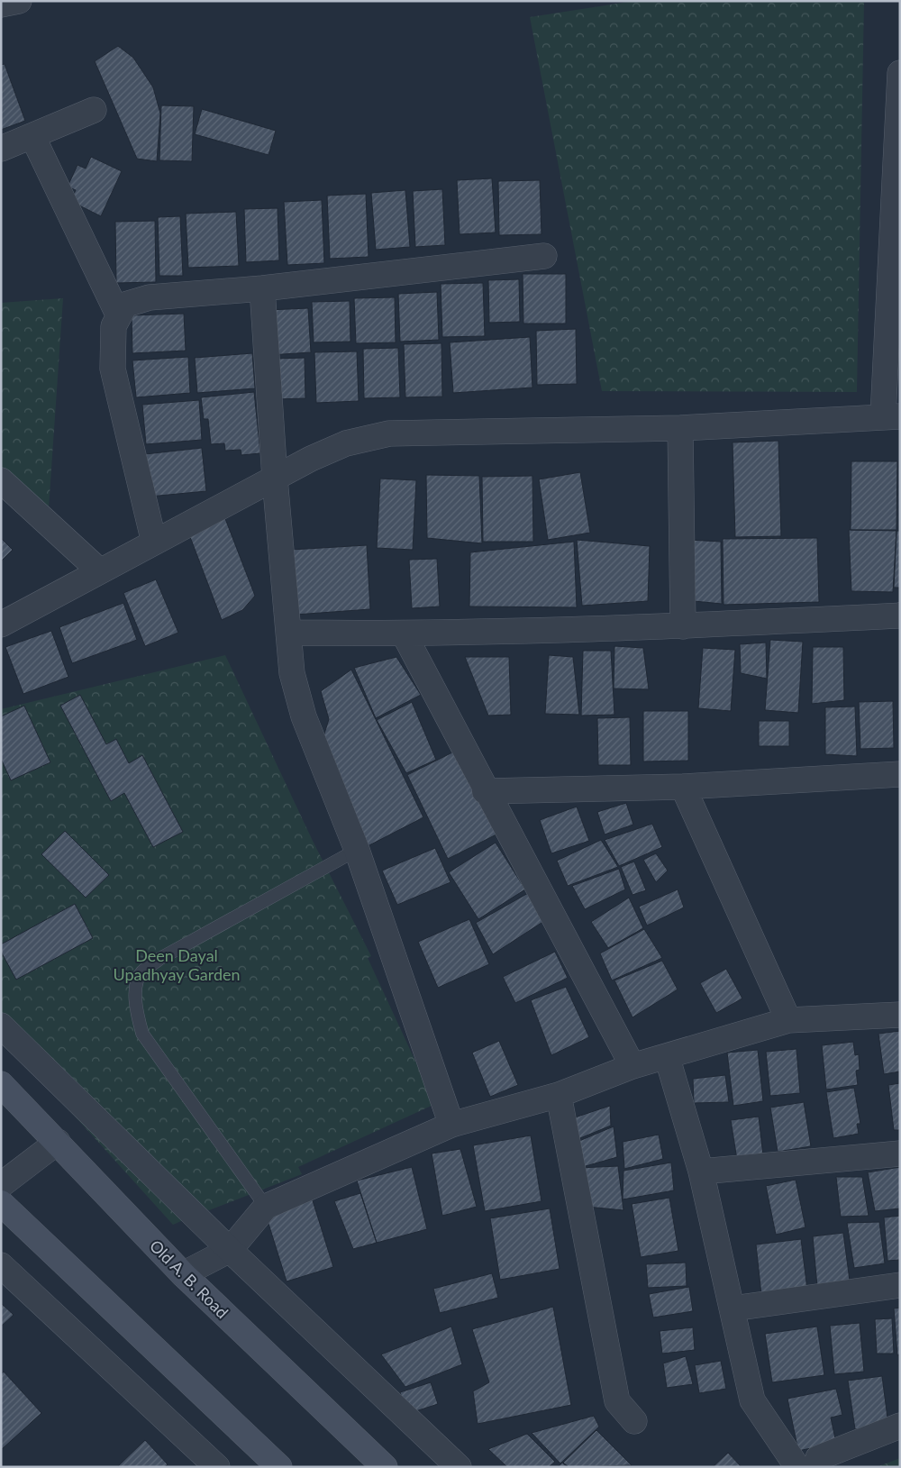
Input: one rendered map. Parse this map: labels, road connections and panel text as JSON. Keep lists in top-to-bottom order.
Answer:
{
  "streets": {
    "main road": ["Old A. B. Road"]
  },
  "parks": ["Deen Dayal Upadhyay Garden"]
}
